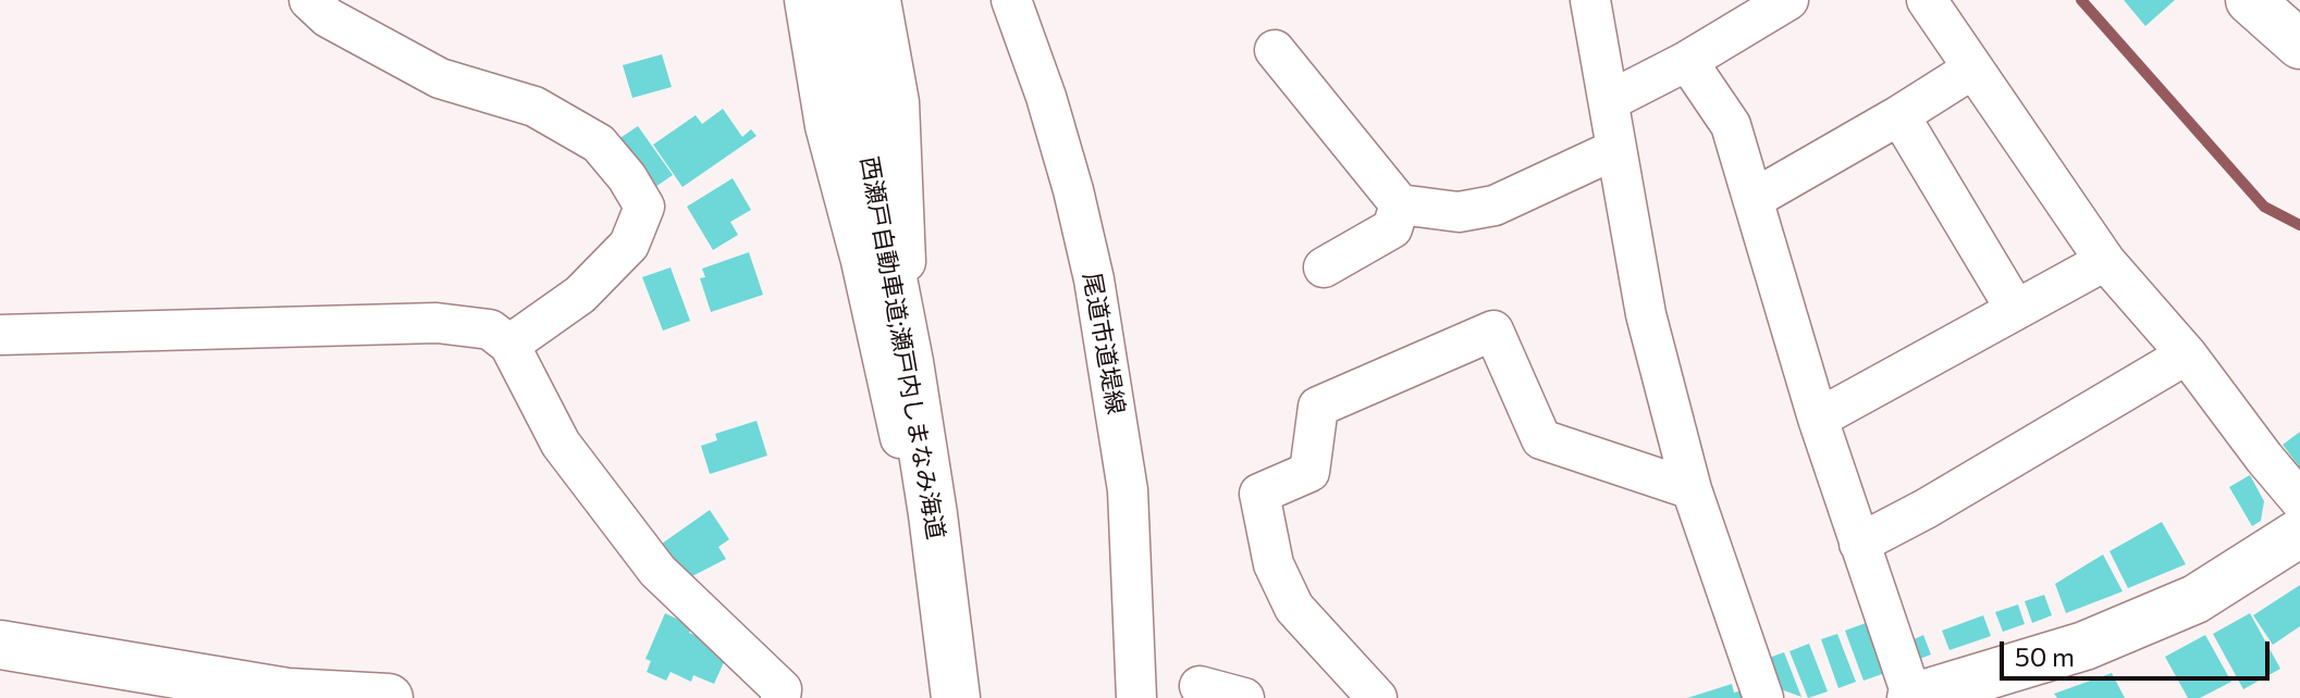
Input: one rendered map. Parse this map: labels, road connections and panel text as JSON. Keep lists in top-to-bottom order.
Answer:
{
  "streets": {
    "main road": ["西瀬戸自動車道;瀬戸内しまなみ海道"],
    "street": ["尾道市道堤線"]
  },
  "scale_bar": "50 m"
}
